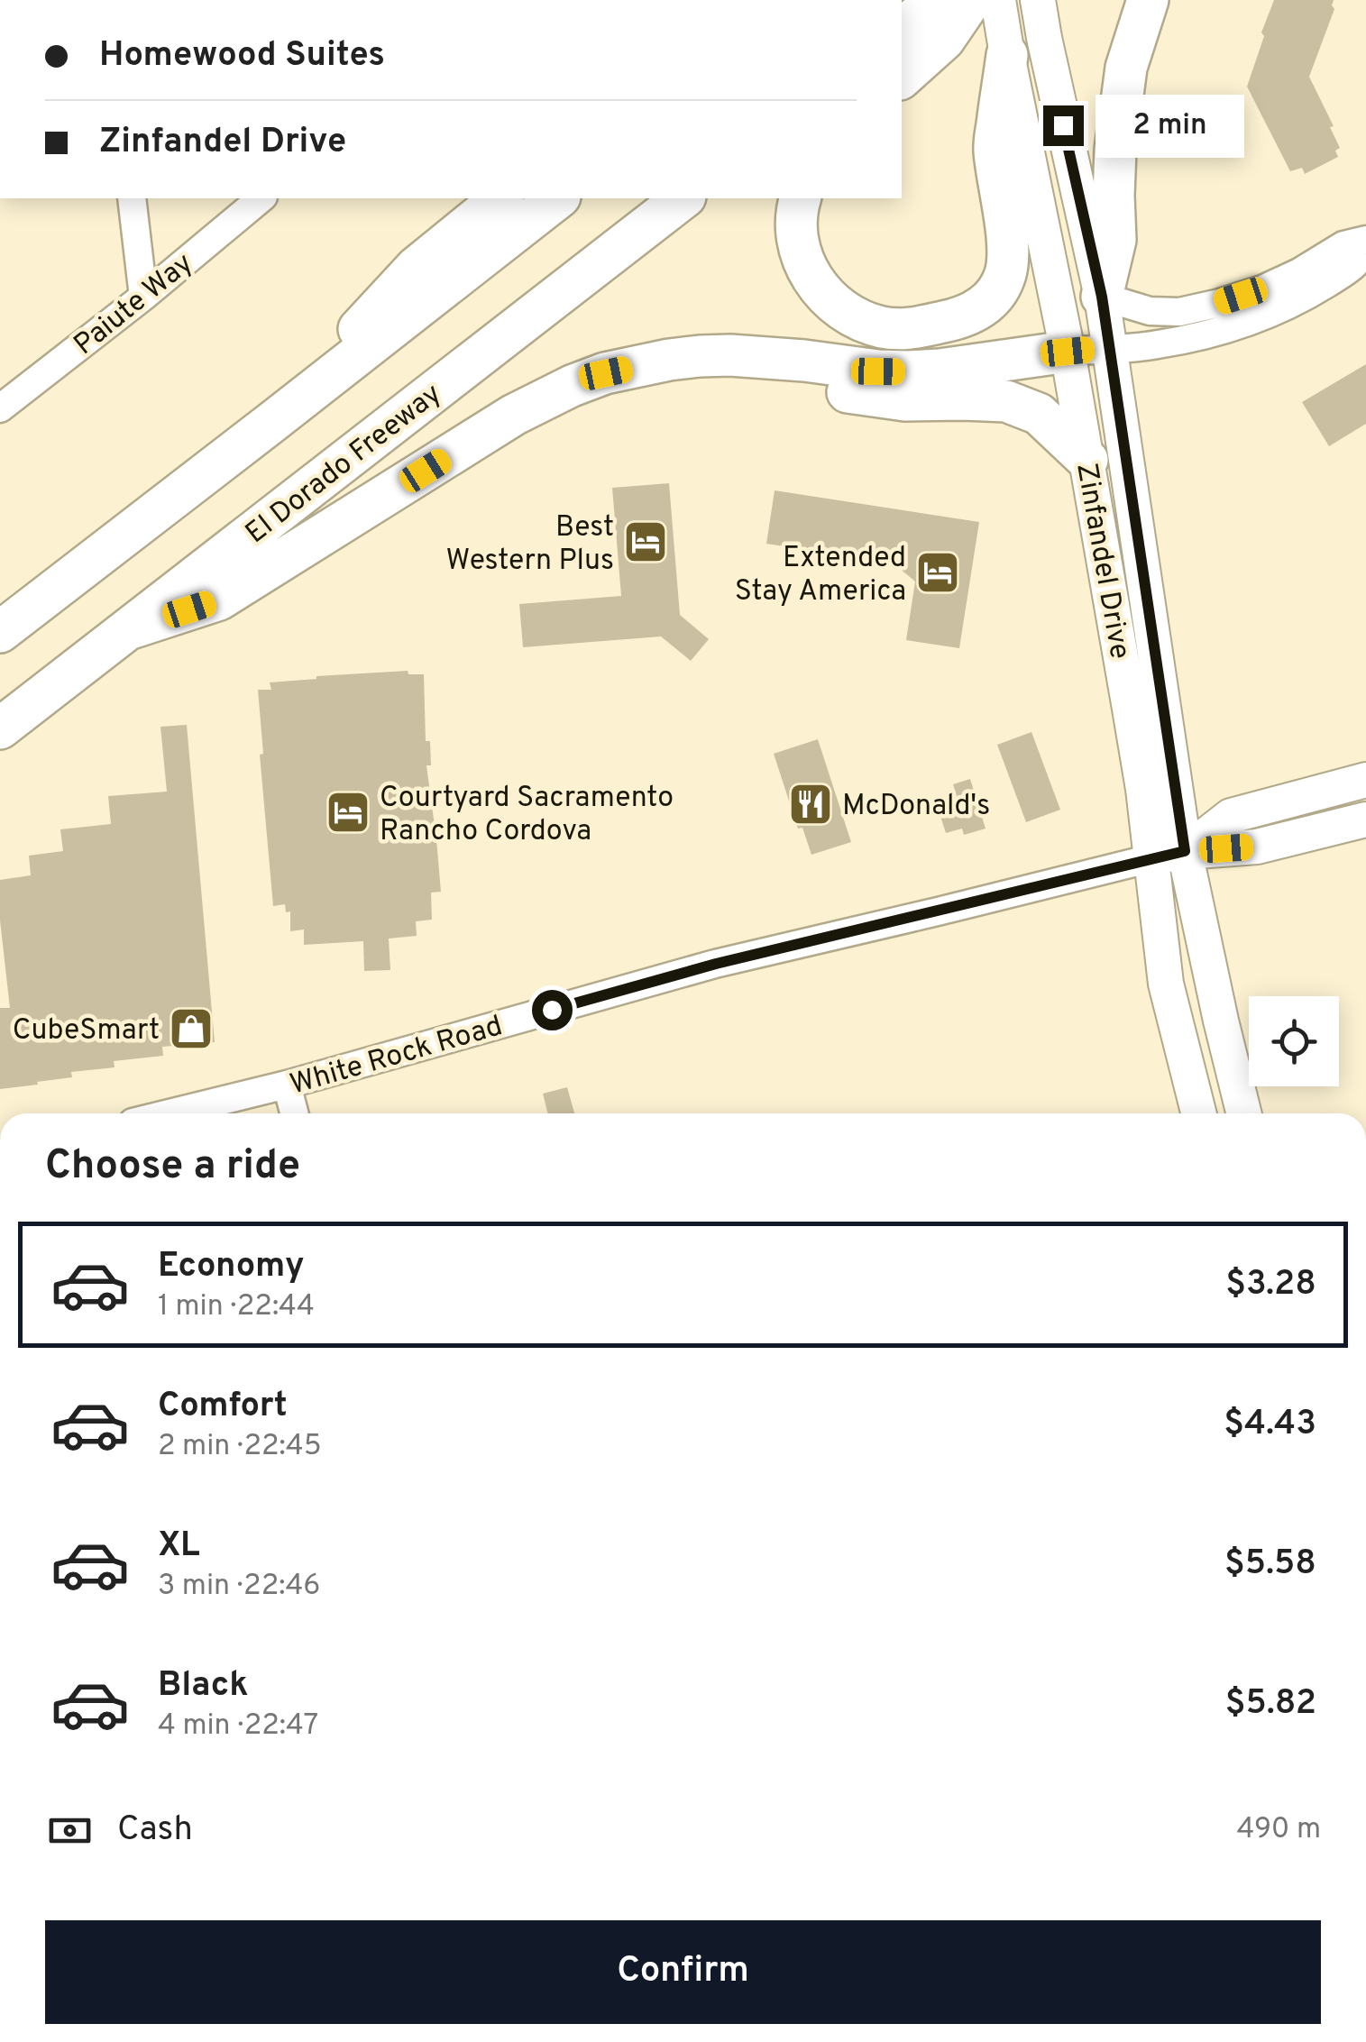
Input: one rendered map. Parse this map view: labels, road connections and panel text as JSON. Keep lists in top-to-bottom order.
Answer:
{
  "streets": {
    "highway": ["El Dorado Freeway"],
    "main road": ["Zinfandel Drive", "White Rock Road"],
    "street": ["Paiute Way"]
  },
  "crossings": [
    ["Zinfandel Drive", "White Rock Road"]
  ],
  "places": {
    "hotel": ["Best Western Plus", "Extended Stay America", "Courtyard Sacramento Rancho Cordova"],
    "restaurant": ["McDonald's"],
    "shop": ["CubeSmart"]
  },
  "page": {
    "banner": ["Homewood Suites", "Zinfandel Drive"],
    "bubble": "2 min",
    "heading": "Choose a ride",
    "list": [
      {
        "name": "Economy",
        "note": "1 min · 22:44",
        "value": "$3.28"
      },
      {
        "name": "Comfort",
        "note": "2 min · 22:45",
        "value": "$4.43"
      },
      {
        "name": "XL",
        "note": "3 min · 22:46",
        "value": "$5.58"
      },
      {
        "name": "Black",
        "note": "4 min · 22:47",
        "value": "$5.82"
      }
    ],
    "pay": ["Cash", "490 m"],
    "buttons": "Confirm"
  }
}
